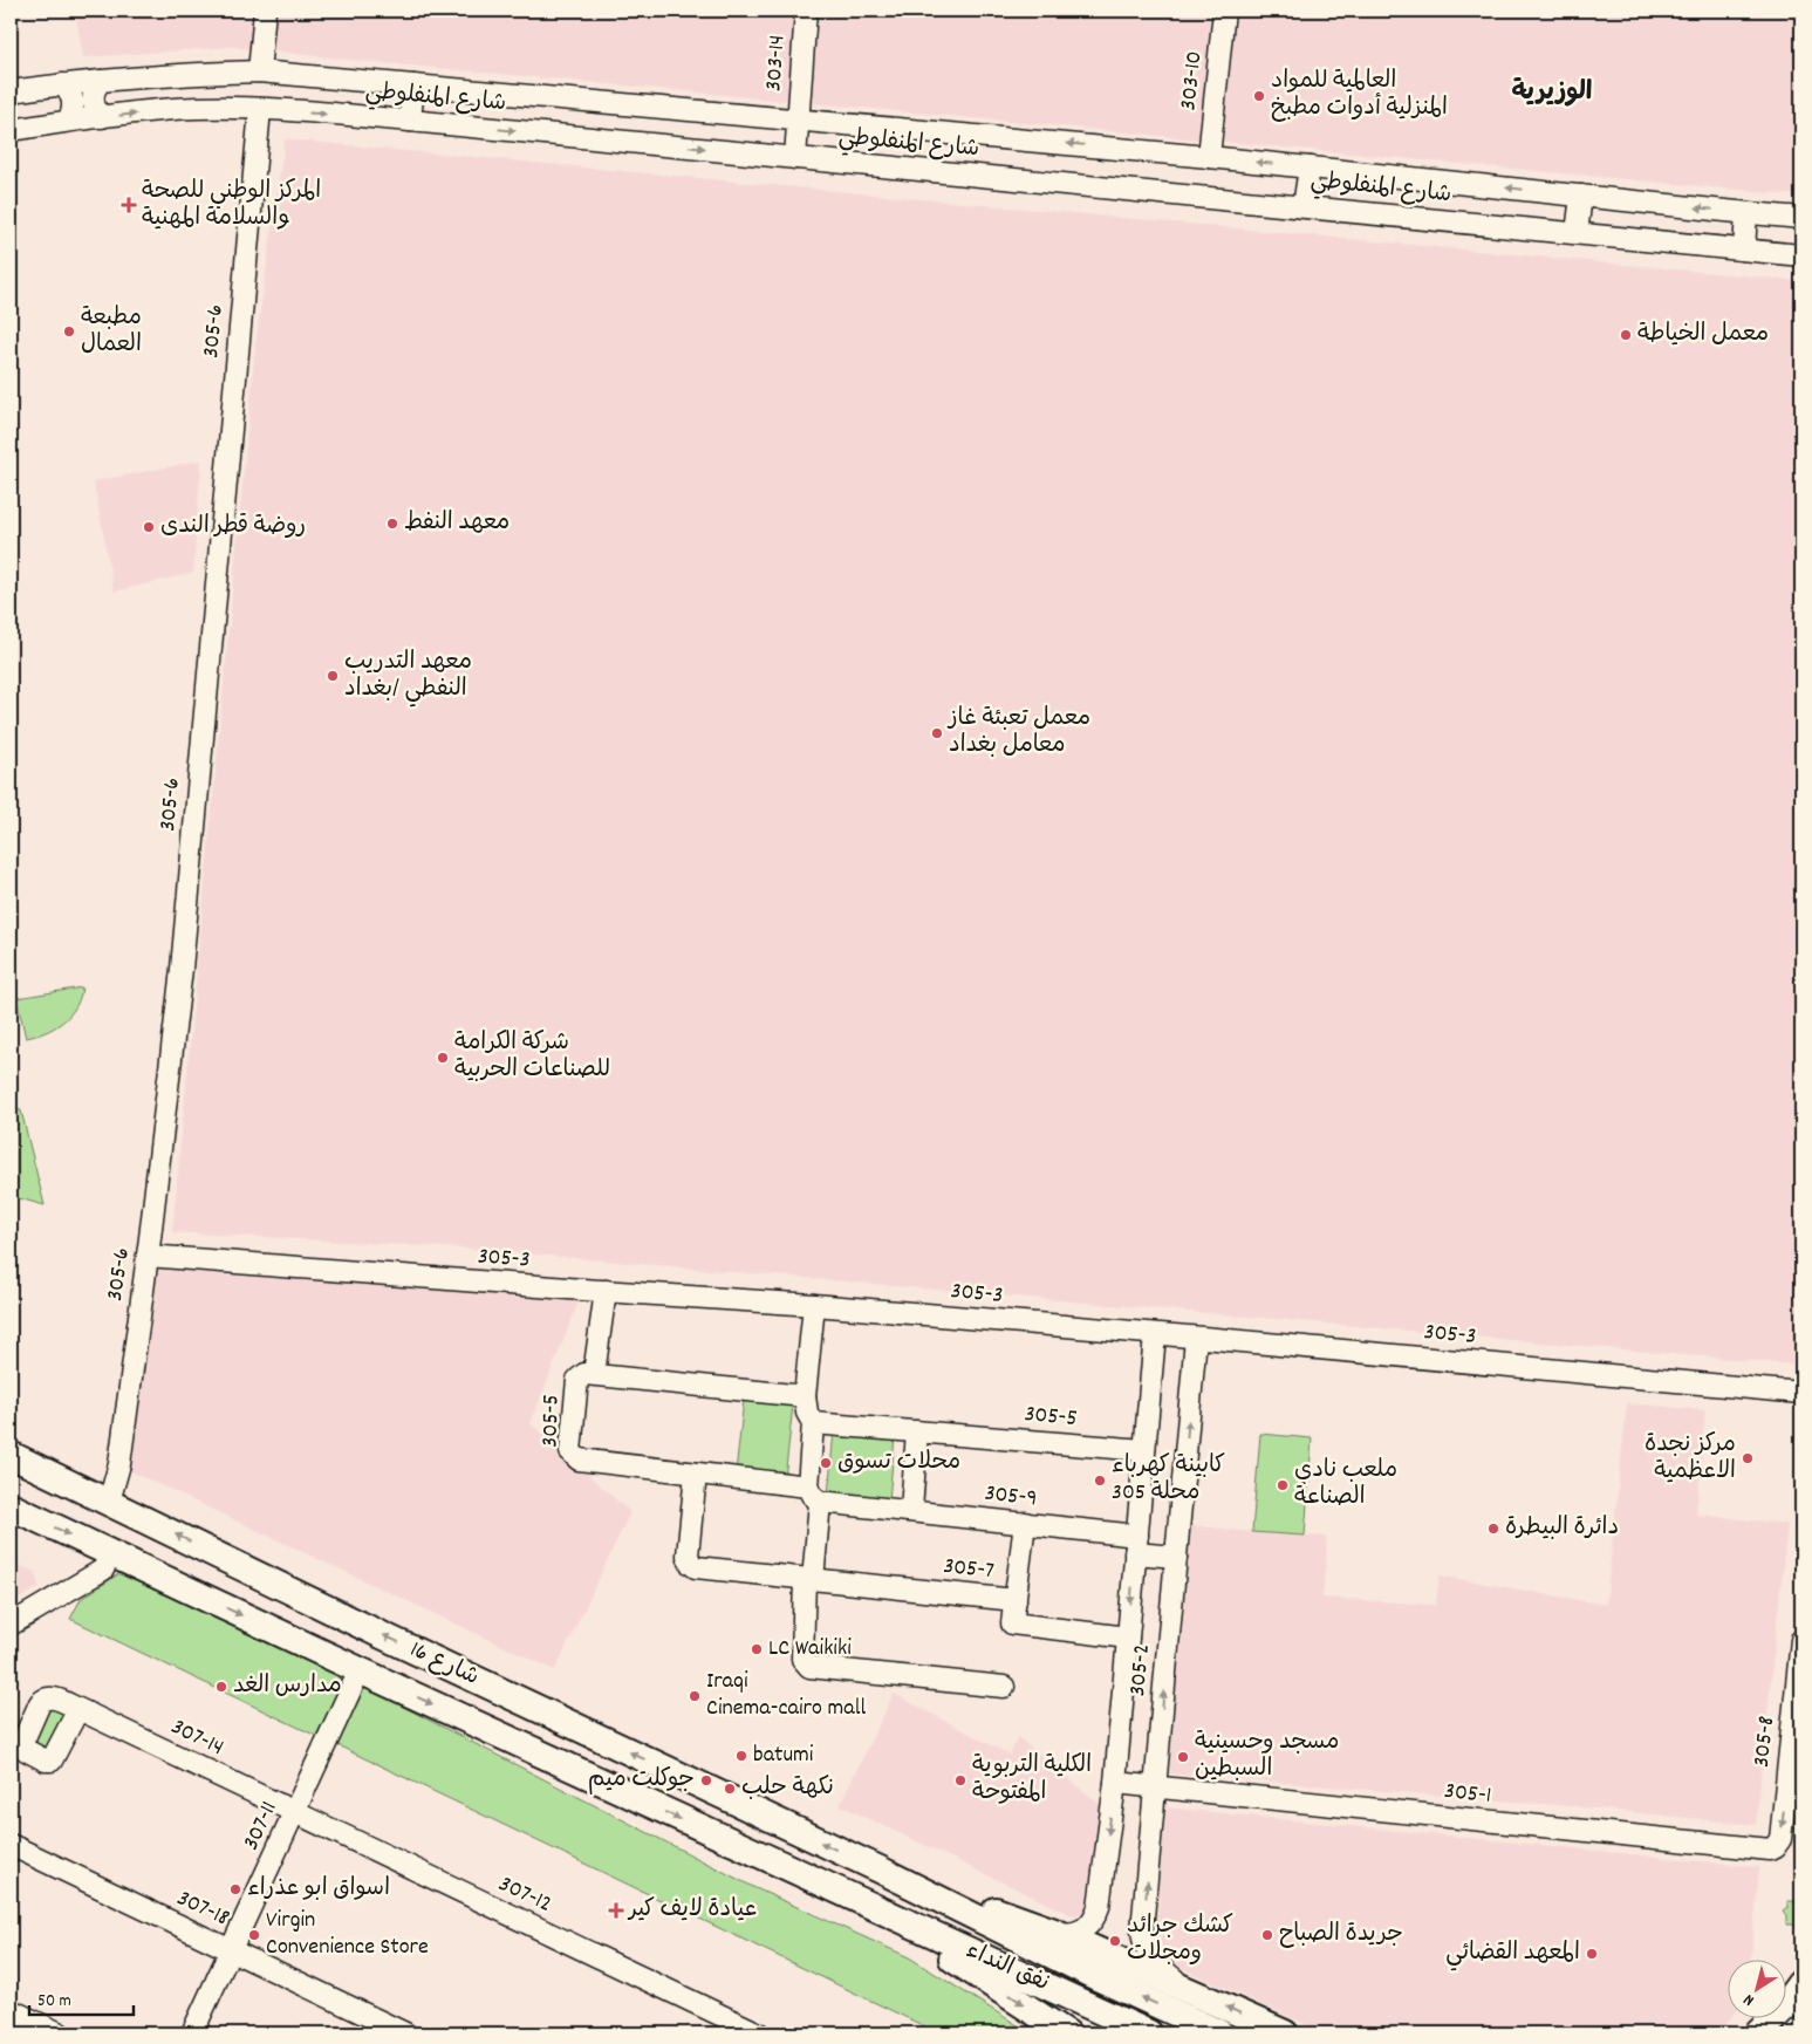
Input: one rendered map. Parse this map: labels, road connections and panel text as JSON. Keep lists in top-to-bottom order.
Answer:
{
  "streets": {
    "main road": ["شارع 16", "نفق النداء"],
    "street": [
      "303-14",
      "303-10",
      "شارع المنفلوطي",
      "305-6",
      "305-3",
      "305-5",
      "305-9",
      "305-7",
      "305-2",
      "307-14",
      "305-8",
      "305-1",
      "307-11",
      "307-12",
      "307-18"
    ]
  },
  "crossings": [
    ["303-14", "شارع المنفلوطي"],
    ["303-10", "شارع المنفلوطي"],
    ["شارع المنفلوطي", "305-6"],
    ["305-6", "305-3"],
    ["305-6", "شارع 16"],
    ["305-3", "305-2"],
    ["305-5", "305-9"],
    ["305-5", "305-7"],
    ["305-5", "305-2"],
    ["305-9", "305-2"],
    ["305-7", "305-2"],
    ["شارع 16", "307-11"],
    ["شارع 16", "نفق النداء"],
    ["305-2", "305-1"],
    ["307-14", "307-11"],
    ["307-14", "307-12"],
    ["305-8", "305-1"],
    ["307-11", "307-12"],
    ["307-11", "307-18"]
  ],
  "one_way": ["305-8"],
  "districts": ["الوزيرية"],
  "places": {
    "other": [
      "العالمية للمواد المنزلية أدوات مطبخ",
      "مطبعة العمال",
      "معمل الخياطة",
      "معهد النفط",
      "روضة قطر الندى",
      "معهد التدريب النفطي /بغداد",
      "معمل تعبئة غاز معامل بغداد",
      "شركة الكرامة للصناعات الحربية",
      "مركز نجدة الاعظمية",
      "محلات تسوق",
      "كابينة كهرباء محلة 305",
      "ملعب نادي الصناعة",
      "دائرة البيطرة",
      "LC Waikiki",
      "مدارس الغد",
      "Iraqi Cinema-cairo mall",
      "batumi",
      "مسجد وحسينية السبطين",
      "جوكلت ميم",
      "الكلية التربوية المفتوحة",
      "نكهة حلب",
      "اسواق ابو عذراء",
      "Virgin Convenience Store",
      "جريدة الصباح",
      "كشك جرائد ومجلات",
      "المعهد القضائي"
    ],
    "health": ["المركز الوطني للصحة والسلامة المهنية", "عيادة لايف كير"]
  },
  "scale_bar": "50 m",
  "north": "bottom left"
}
